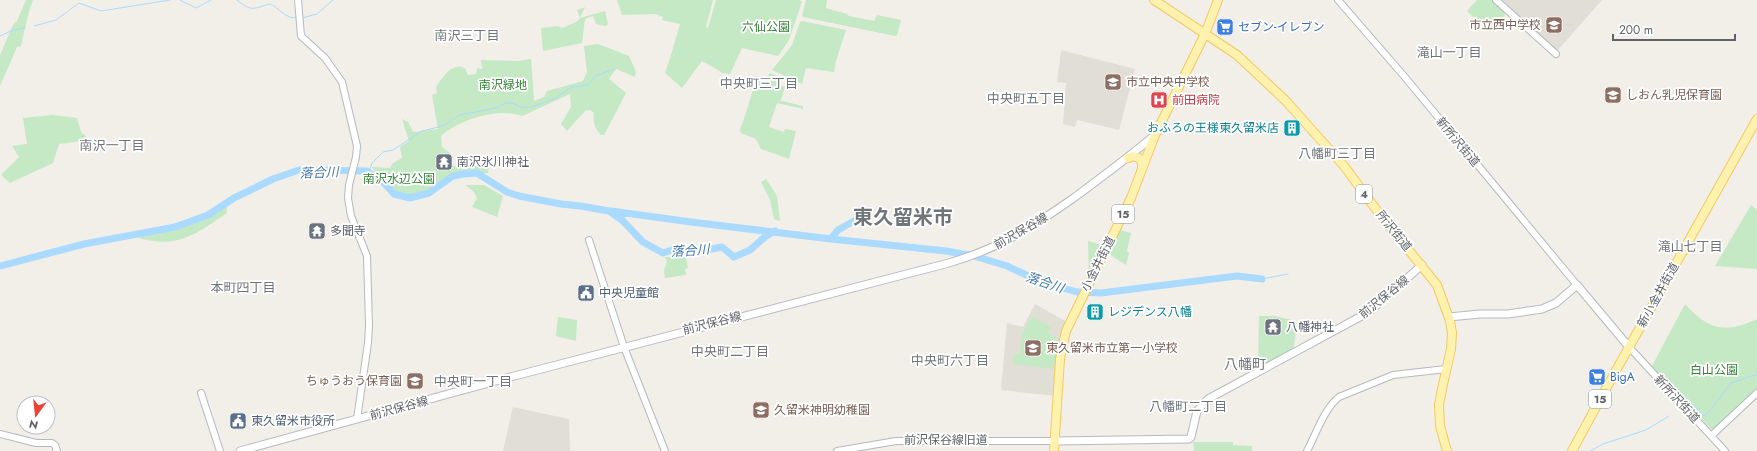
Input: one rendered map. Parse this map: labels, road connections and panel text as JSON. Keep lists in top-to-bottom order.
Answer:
{
  "streets": {
    "main road": [
      "4",
      "15",
      "前沢保谷線",
      "所沢街道",
      "小金井街道",
      "新小金井街道"
    ],
    "street": ["新所沢街道", "前沢保谷線旧道"]
  },
  "crossings": [
    ["新所沢街道", "新小金井街道"],
    ["前沢保谷線", "所沢街道"],
    ["前沢保谷線", "小金井街道"],
    ["前沢保谷線", "前沢保谷線旧道"],
    ["所沢街道", "小金井街道"],
    ["小金井街道", "前沢保谷線旧道"]
  ],
  "districts": [
    "南沢三丁目",
    "滝山一丁目",
    "中央町三丁目",
    "中央町五丁目",
    "南沢一丁目",
    "八幡町三丁目",
    "東久留米市",
    "滝山七丁目",
    "本町四丁目",
    "中央町二丁目",
    "中央町六丁目",
    "八幡町",
    "中央町一丁目",
    "八幡町二丁目"
  ],
  "water": ["落合川"],
  "parks": [
    "六仙公園",
    "南沢緑地",
    "南沢水辺公園",
    "白山公園"
  ],
  "places": {
    "school or university": [
      "市立西中学校",
      "市立中央中学校",
      "しおん乳児保育園",
      "東久留米市立第一小学校",
      "ちゅうおう保育園",
      "久留米神明幼稚園"
    ],
    "supermarket": ["セブン-イレブン", "BigA"],
    "hospital": ["前田病院"],
    "building": ["おふろの王様東久留米店", "レジデンス八幡"],
    "temple": ["南沢氷川神社", "多聞寺", "八幡神社"],
    "public building": ["中央児童館", "東久留米市役所"]
  },
  "scale_bar": "200 m",
  "north": "bottom"
}
